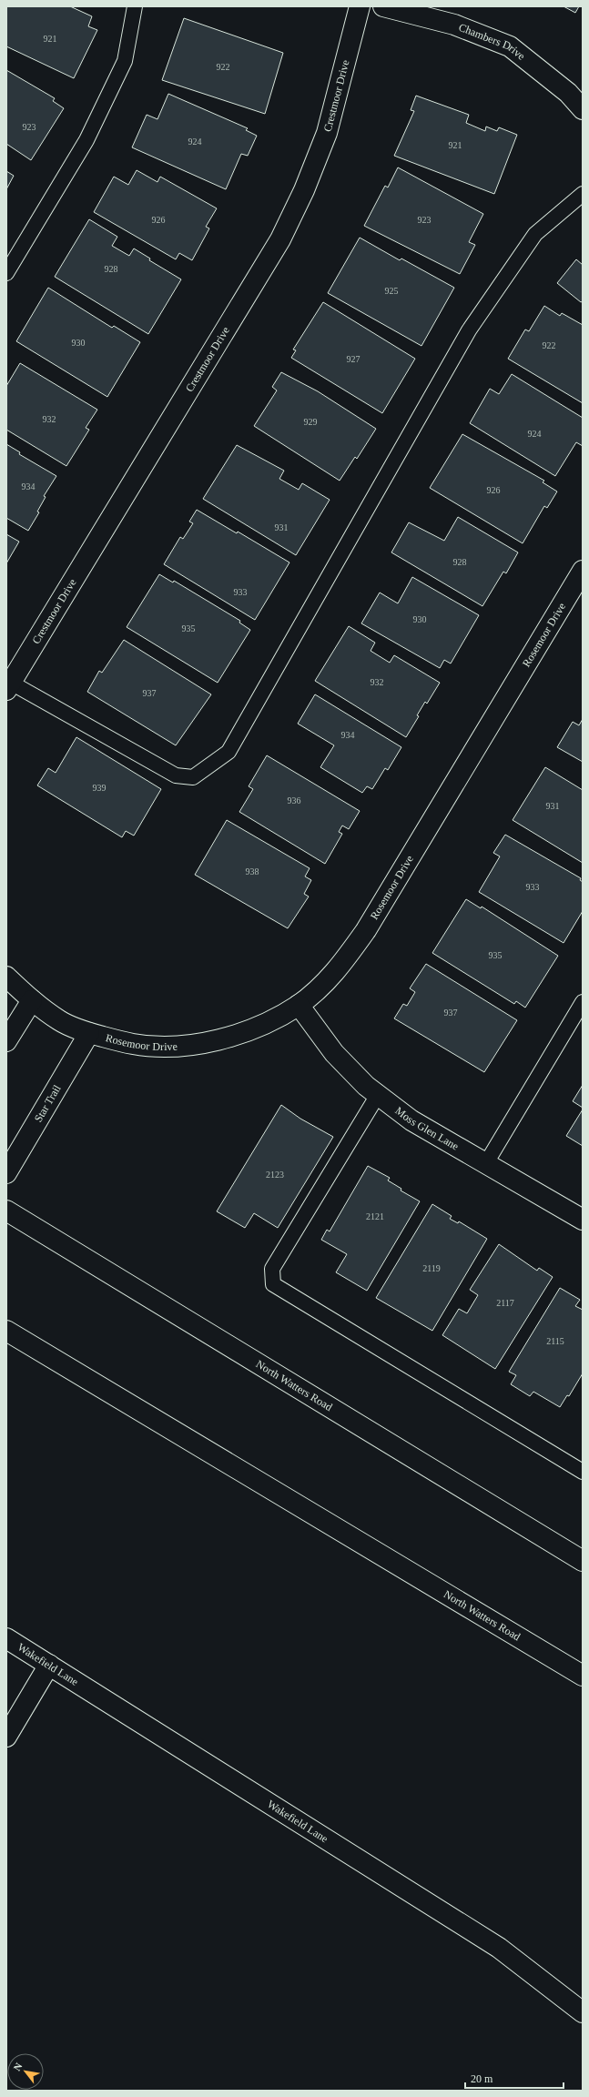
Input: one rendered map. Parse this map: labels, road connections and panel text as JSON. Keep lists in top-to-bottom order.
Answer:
{
  "streets": {
    "street": [
      "Chambers Drive",
      "Crestmoor Drive",
      "Rosemoor Drive",
      "Star Trail",
      "Moss Glen Lane",
      "North Watters Road",
      "Wakefield Lane"
    ]
  },
  "crossings": [
    ["Rosemoor Drive", "Star Trail"],
    ["Rosemoor Drive", "Moss Glen Lane"]
  ],
  "house_numbers": [
    "921",
    "922",
    "923",
    "924",
    "921",
    "926",
    "923",
    "928",
    "925",
    "930",
    "922",
    "927",
    "932",
    "929",
    "924",
    "934",
    "926",
    "931",
    "928",
    "933",
    "930",
    "935",
    "932",
    "937",
    "934",
    "939",
    "936",
    "931",
    "938",
    "933",
    "935",
    "937",
    "2123",
    "2121",
    "2119",
    "2117",
    "2115"
  ],
  "scale_bar": "20 m",
  "north": "top left"
}
